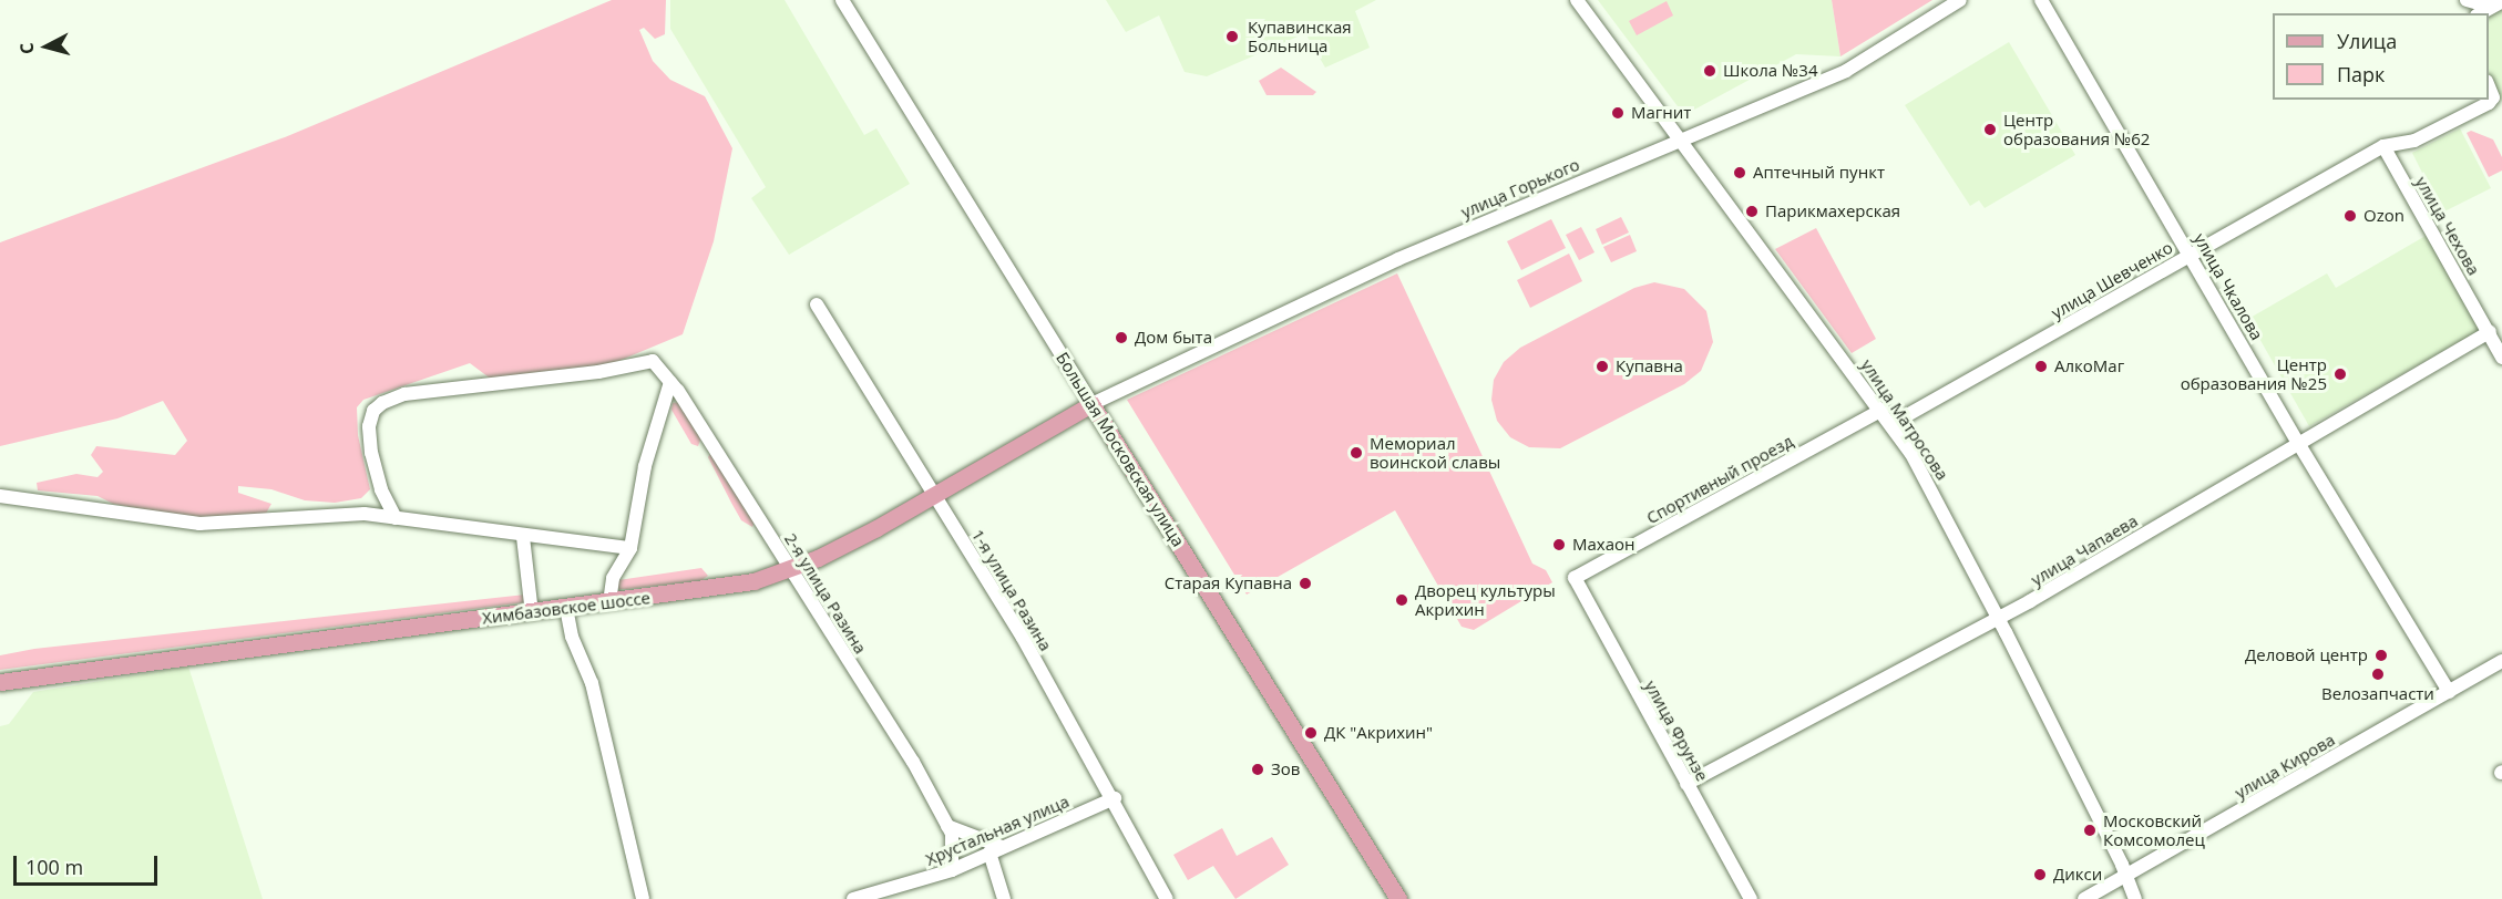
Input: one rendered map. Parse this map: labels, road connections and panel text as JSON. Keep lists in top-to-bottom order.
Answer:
{
  "streets": {
    "main road": ["Большая Московская улица", "Химбазовское шоссе"],
    "street": [
      "улица Горького",
      "улица Чехова",
      "улица Шевченко",
      "улица Чкалова",
      "улица Матросова",
      "Спортивный проезд",
      "улица Чапаева",
      "1-я улица Разина",
      "2-я улица Разина",
      "улица Фрунзе",
      "улица Кирова",
      "Хрустальная улица"
    ]
  },
  "crossings": [
    ["улица Горького", "улица Матросова"],
    ["улица Горького", "Большая Московская улица"],
    ["улица Горького", "Химбазовское шоссе"],
    ["улица Чехова", "улица Шевченко"],
    ["улица Чехова", "улица Чапаева"],
    ["улица Шевченко", "улица Чкалова"],
    ["улица Шевченко", "улица Матросова"],
    ["улица Чкалова", "улица Чапаева"],
    ["улица Чкалова", "улица Кирова"],
    ["улица Матросова", "Спортивный проезд"],
    ["улица Матросова", "улица Чапаева"],
    ["улица Матросова", "улица Кирова"],
    ["Большая Московская улица", "Химбазовское шоссе"],
    ["Спортивный проезд", "улица Фрунзе"],
    ["улица Чапаева", "улица Фрунзе"],
    ["1-я улица Разина", "Химбазовское шоссе"],
    ["1-я улица Разина", "Хрустальная улица"],
    ["2-я улица Разина", "Химбазовское шоссе"],
    ["2-я улица Разина", "Хрустальная улица"]
  ],
  "places": [
    "Купавинская Больница",
    "Школа №34",
    "Магнит",
    "Центр образования №62",
    "Аптечный пункт",
    "Парикмахерская",
    "Ozon",
    "Дом быта",
    "Купавна",
    "АлкоМаг",
    "Центр образования №25",
    "Мемориал воинской славы",
    "Махаон",
    "Старая Купавна",
    "Дворец культуры Акрихин",
    "Деловой центр",
    "Велозапчасти",
    "ДК \"Акрихин\"",
    "Зов",
    "Московский Комсомолец",
    "Дикси"
  ],
  "legend": ["Улица", "Парк"],
  "scale_bar": "100 m",
  "north": "left"
}
